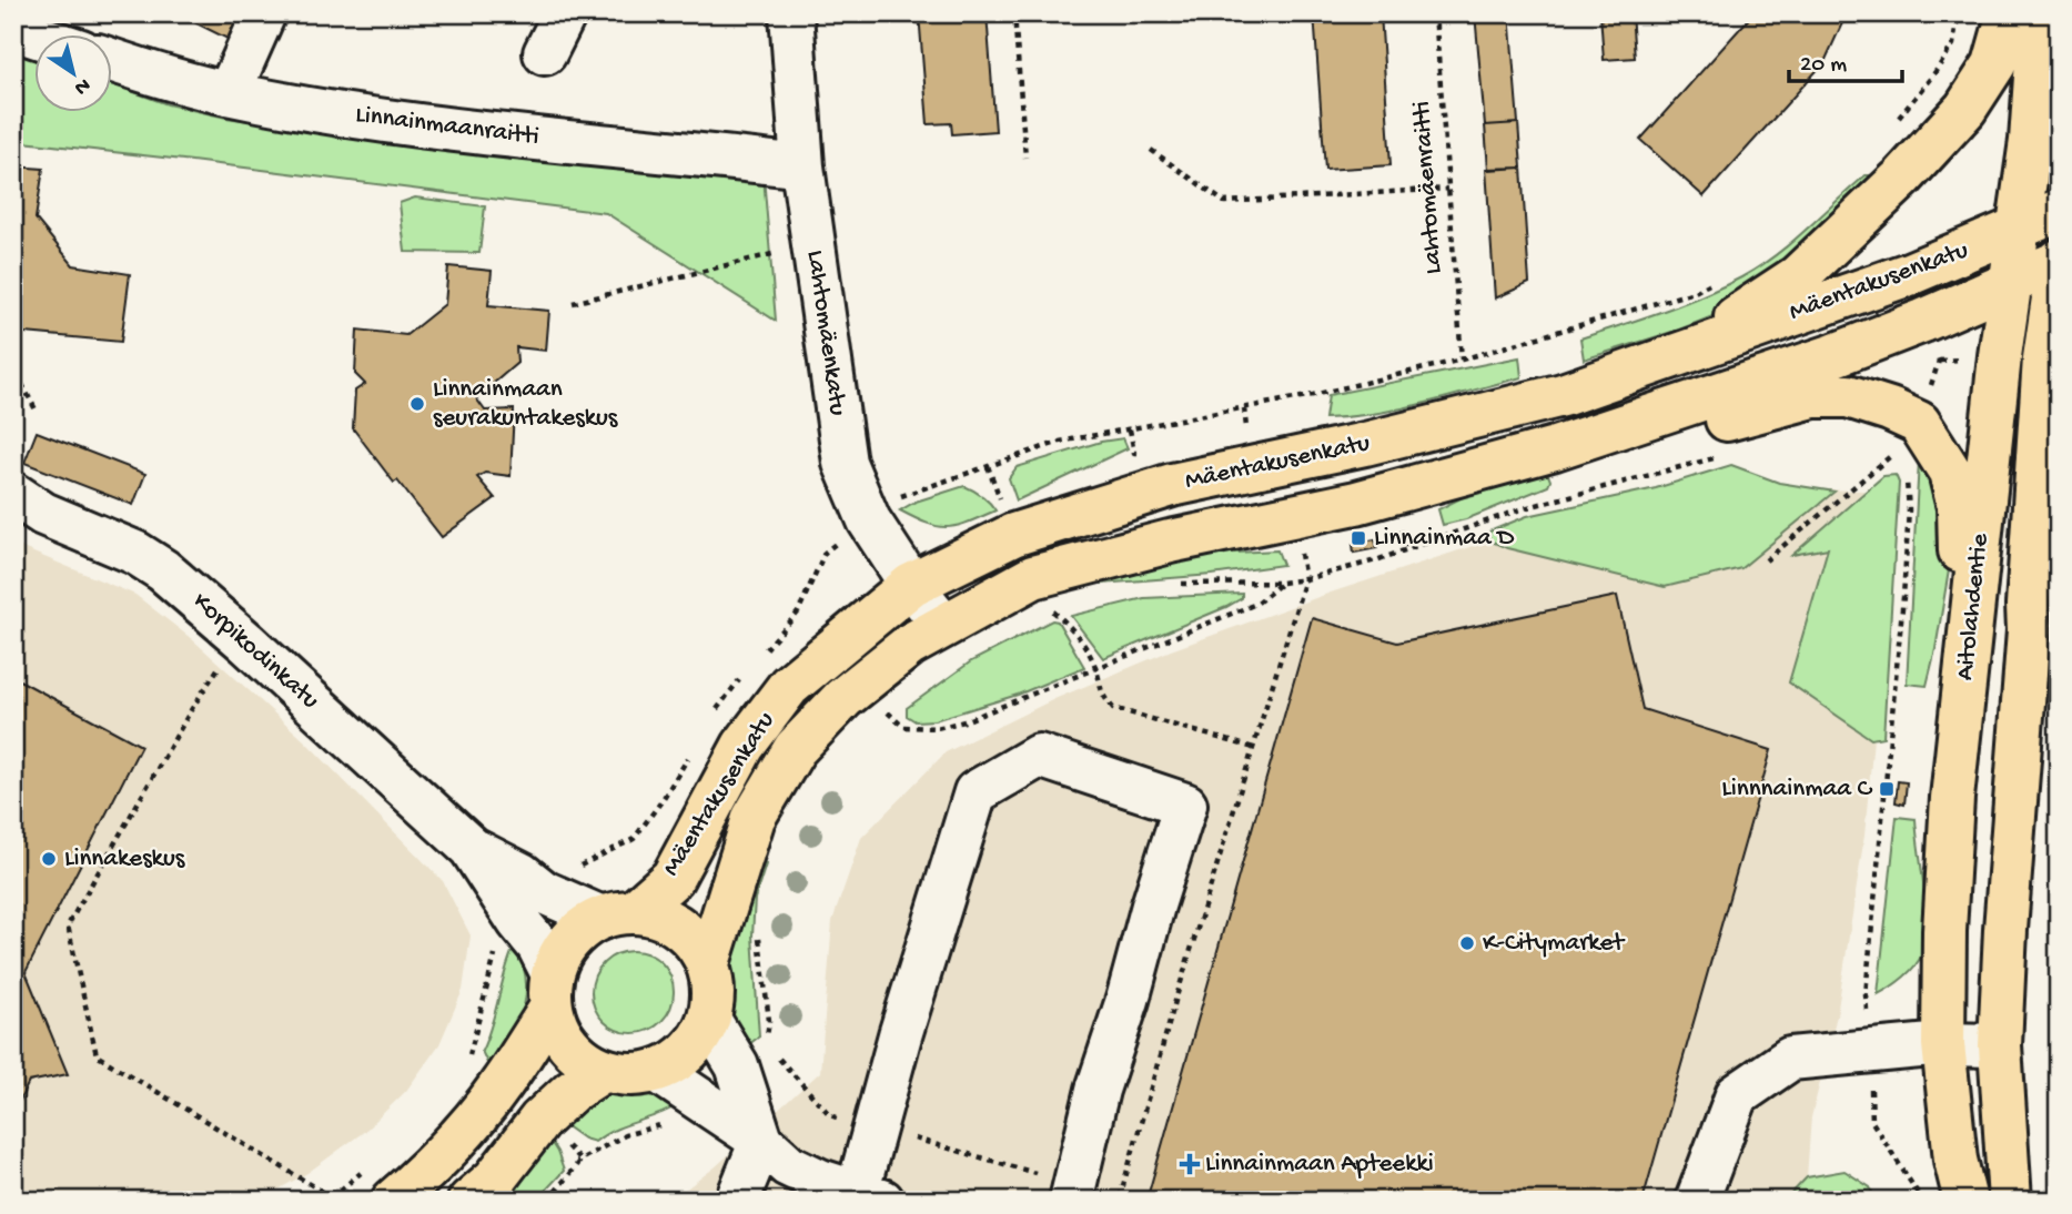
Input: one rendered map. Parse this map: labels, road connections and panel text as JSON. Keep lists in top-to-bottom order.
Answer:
{
  "streets": {
    "main road": ["Mäentakusenkatu", "Aitolahdentie"],
    "street": ["Linnainmaanraitti", "Lahtomäenkatu", "Korpikodinkatu"],
    "path": ["Lahtomäenraitti"]
  },
  "crossings": [
    ["Linnainmaanraitti", "Lahtomäenkatu"],
    ["Mäentakusenkatu", "Lahtomäenkatu"],
    ["Mäentakusenkatu", "Aitolahdentie"],
    ["Mäentakusenkatu", "Korpikodinkatu"]
  ],
  "places": {
    "other": ["Linnainmaan seurakuntakeskus", "Linnakeskus", "K-Citymarket"],
    "transit": ["Linnainmaa D", "Linnnainmaa C"],
    "health": ["Linnainmaan Apteekki"]
  },
  "scale_bar": "20 m",
  "north": "bottom right"
}
